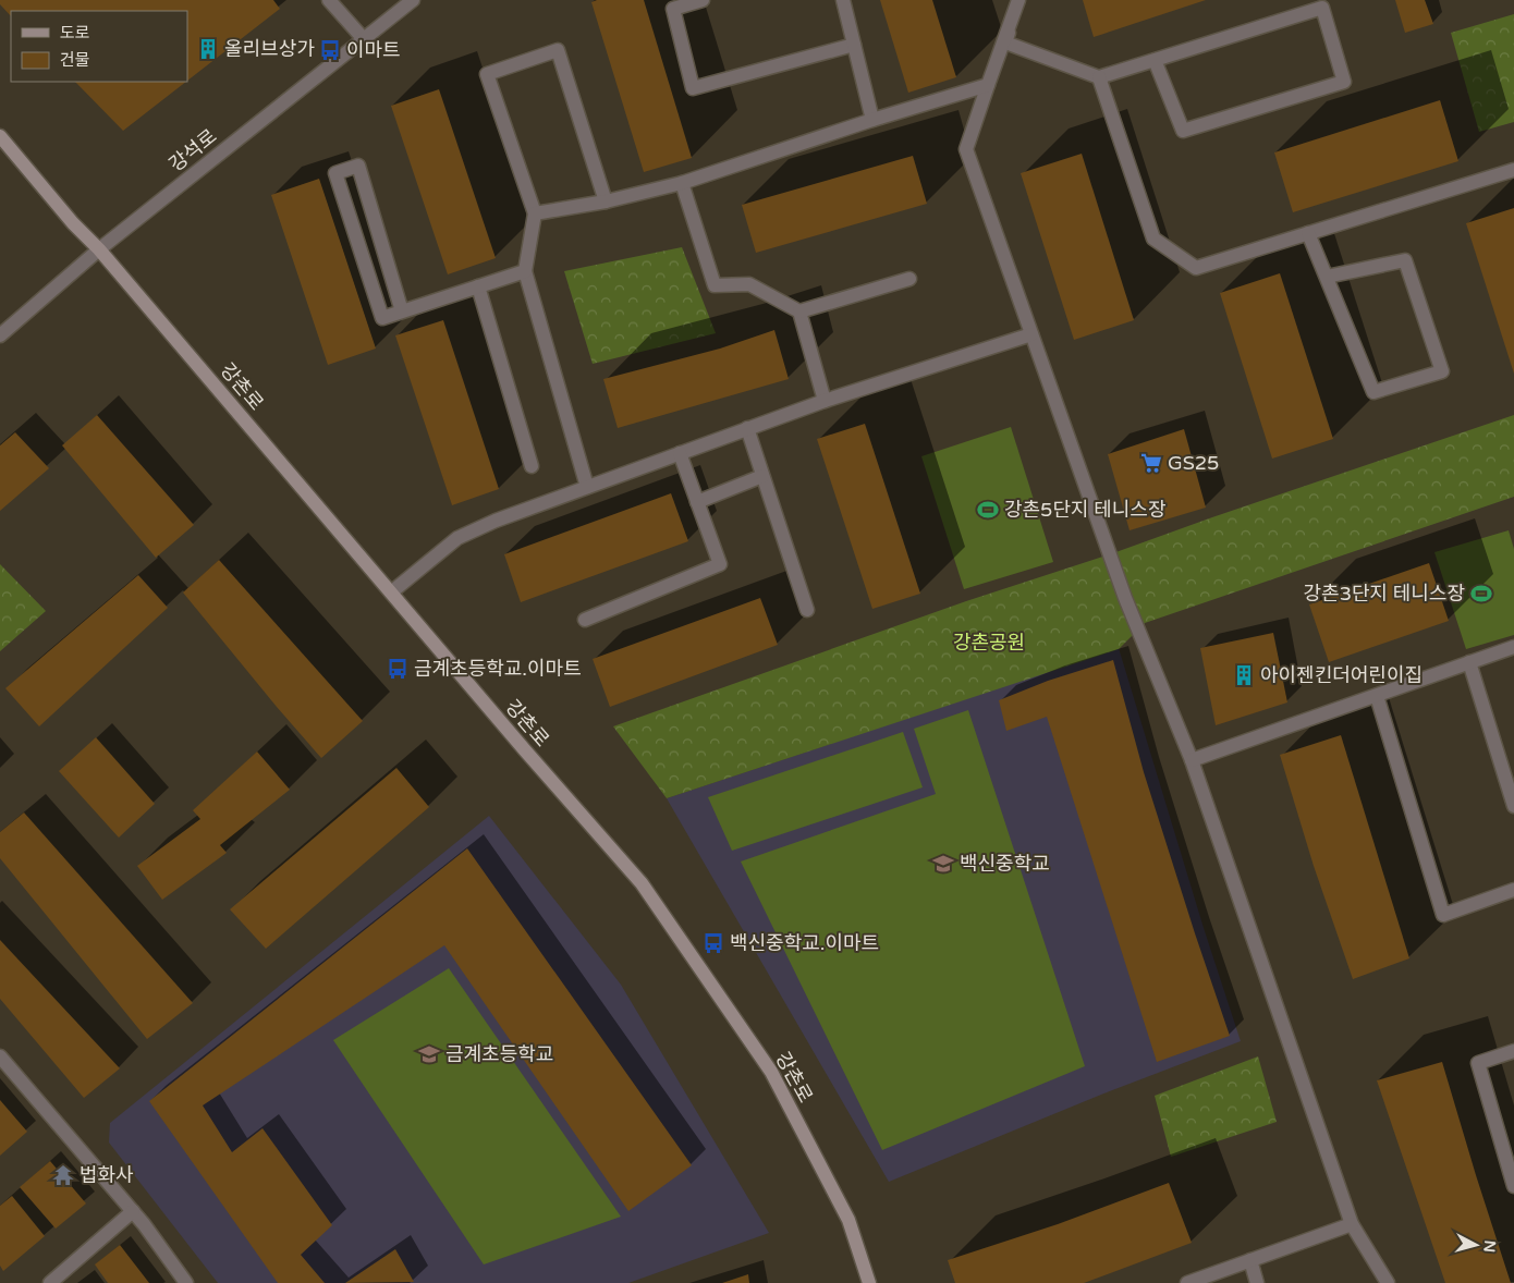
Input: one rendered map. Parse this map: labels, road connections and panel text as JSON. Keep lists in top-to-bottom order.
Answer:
{
  "streets": {
    "main road": ["강촌로"],
    "street": ["강석로"]
  },
  "crossings": [
    ["강석로", "강촌로"]
  ],
  "parks": ["강촌공원"],
  "places": {
    "building": ["올리브상가", "아이젠킨더어린이집"],
    "bus stop": ["이마트", "금계초등학교.이마트", "백신중학교.이마트"],
    "supermarket": ["GS25"],
    "sports": ["강촌5단지 테니스장", "강촌3단지 테니스장"],
    "school or university": ["백신중학교", "금계초등학교"],
    "temple": ["법화사"]
  },
  "legend": ["도로", "건물"],
  "north": "right"
}
